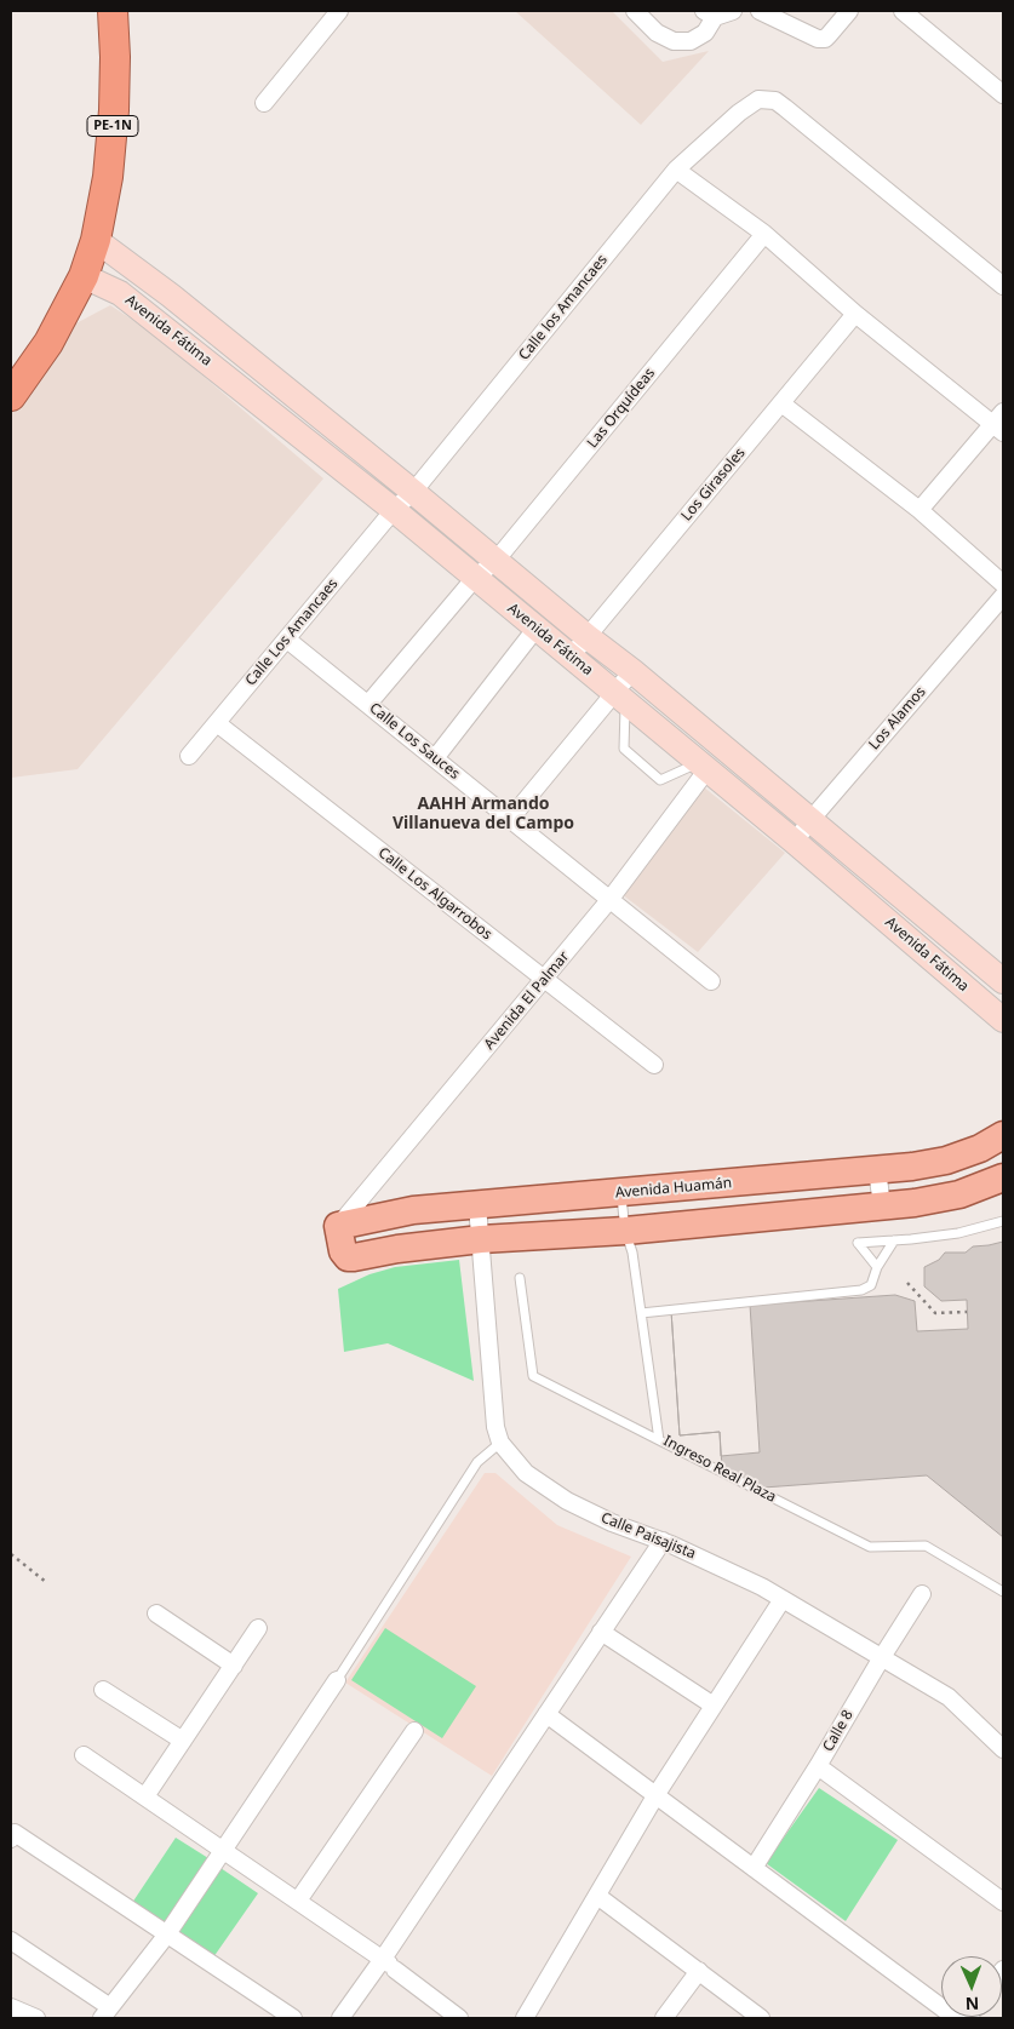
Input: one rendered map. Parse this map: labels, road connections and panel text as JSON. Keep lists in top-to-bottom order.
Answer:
{
  "streets": {
    "highway": ["PE-1N"],
    "main road": ["Avenida Fátima", "Avenida Huamán"],
    "street": [
      "Calle los Amancaes",
      "Las Orquídeas",
      "Los Girasoles",
      "Calle Los Amancaes",
      "Los Alamos",
      "Calle Los Sauces",
      "Calle Los Algarrobos",
      "Avenida El Palmar",
      "Calle Paisajista",
      "Calle 8"
    ],
    "lane": ["Ingreso Real Plaza"]
  },
  "crossings": [
    ["PE-1N", "Avenida Fátima"],
    ["Calle los Amancaes", "Avenida Fátima"],
    ["Calle los Amancaes", "Calle Los Amancaes"],
    ["Avenida Fátima", "Las Orquídeas"],
    ["Avenida Fátima", "Los Girasoles"],
    ["Avenida Fátima", "Calle Los Amancaes"],
    ["Avenida Fátima", "Los Alamos"],
    ["Avenida Fátima", "Avenida El Palmar"],
    ["Las Orquídeas", "Calle Los Sauces"],
    ["Calle Los Amancaes", "Calle Los Sauces"],
    ["Calle Los Amancaes", "Calle Los Algarrobos"],
    ["Calle Los Sauces", "Avenida El Palmar"],
    ["Calle Los Algarrobos", "Avenida El Palmar"],
    ["Avenida El Palmar", "Avenida Huamán"],
    ["Avenida Huamán", "Ingreso Real Plaza"],
    ["Calle Paisajista", "Calle 8"]
  ],
  "districts": ["AAHH Armando Villanueva del Campo"],
  "north": "bottom"
}
